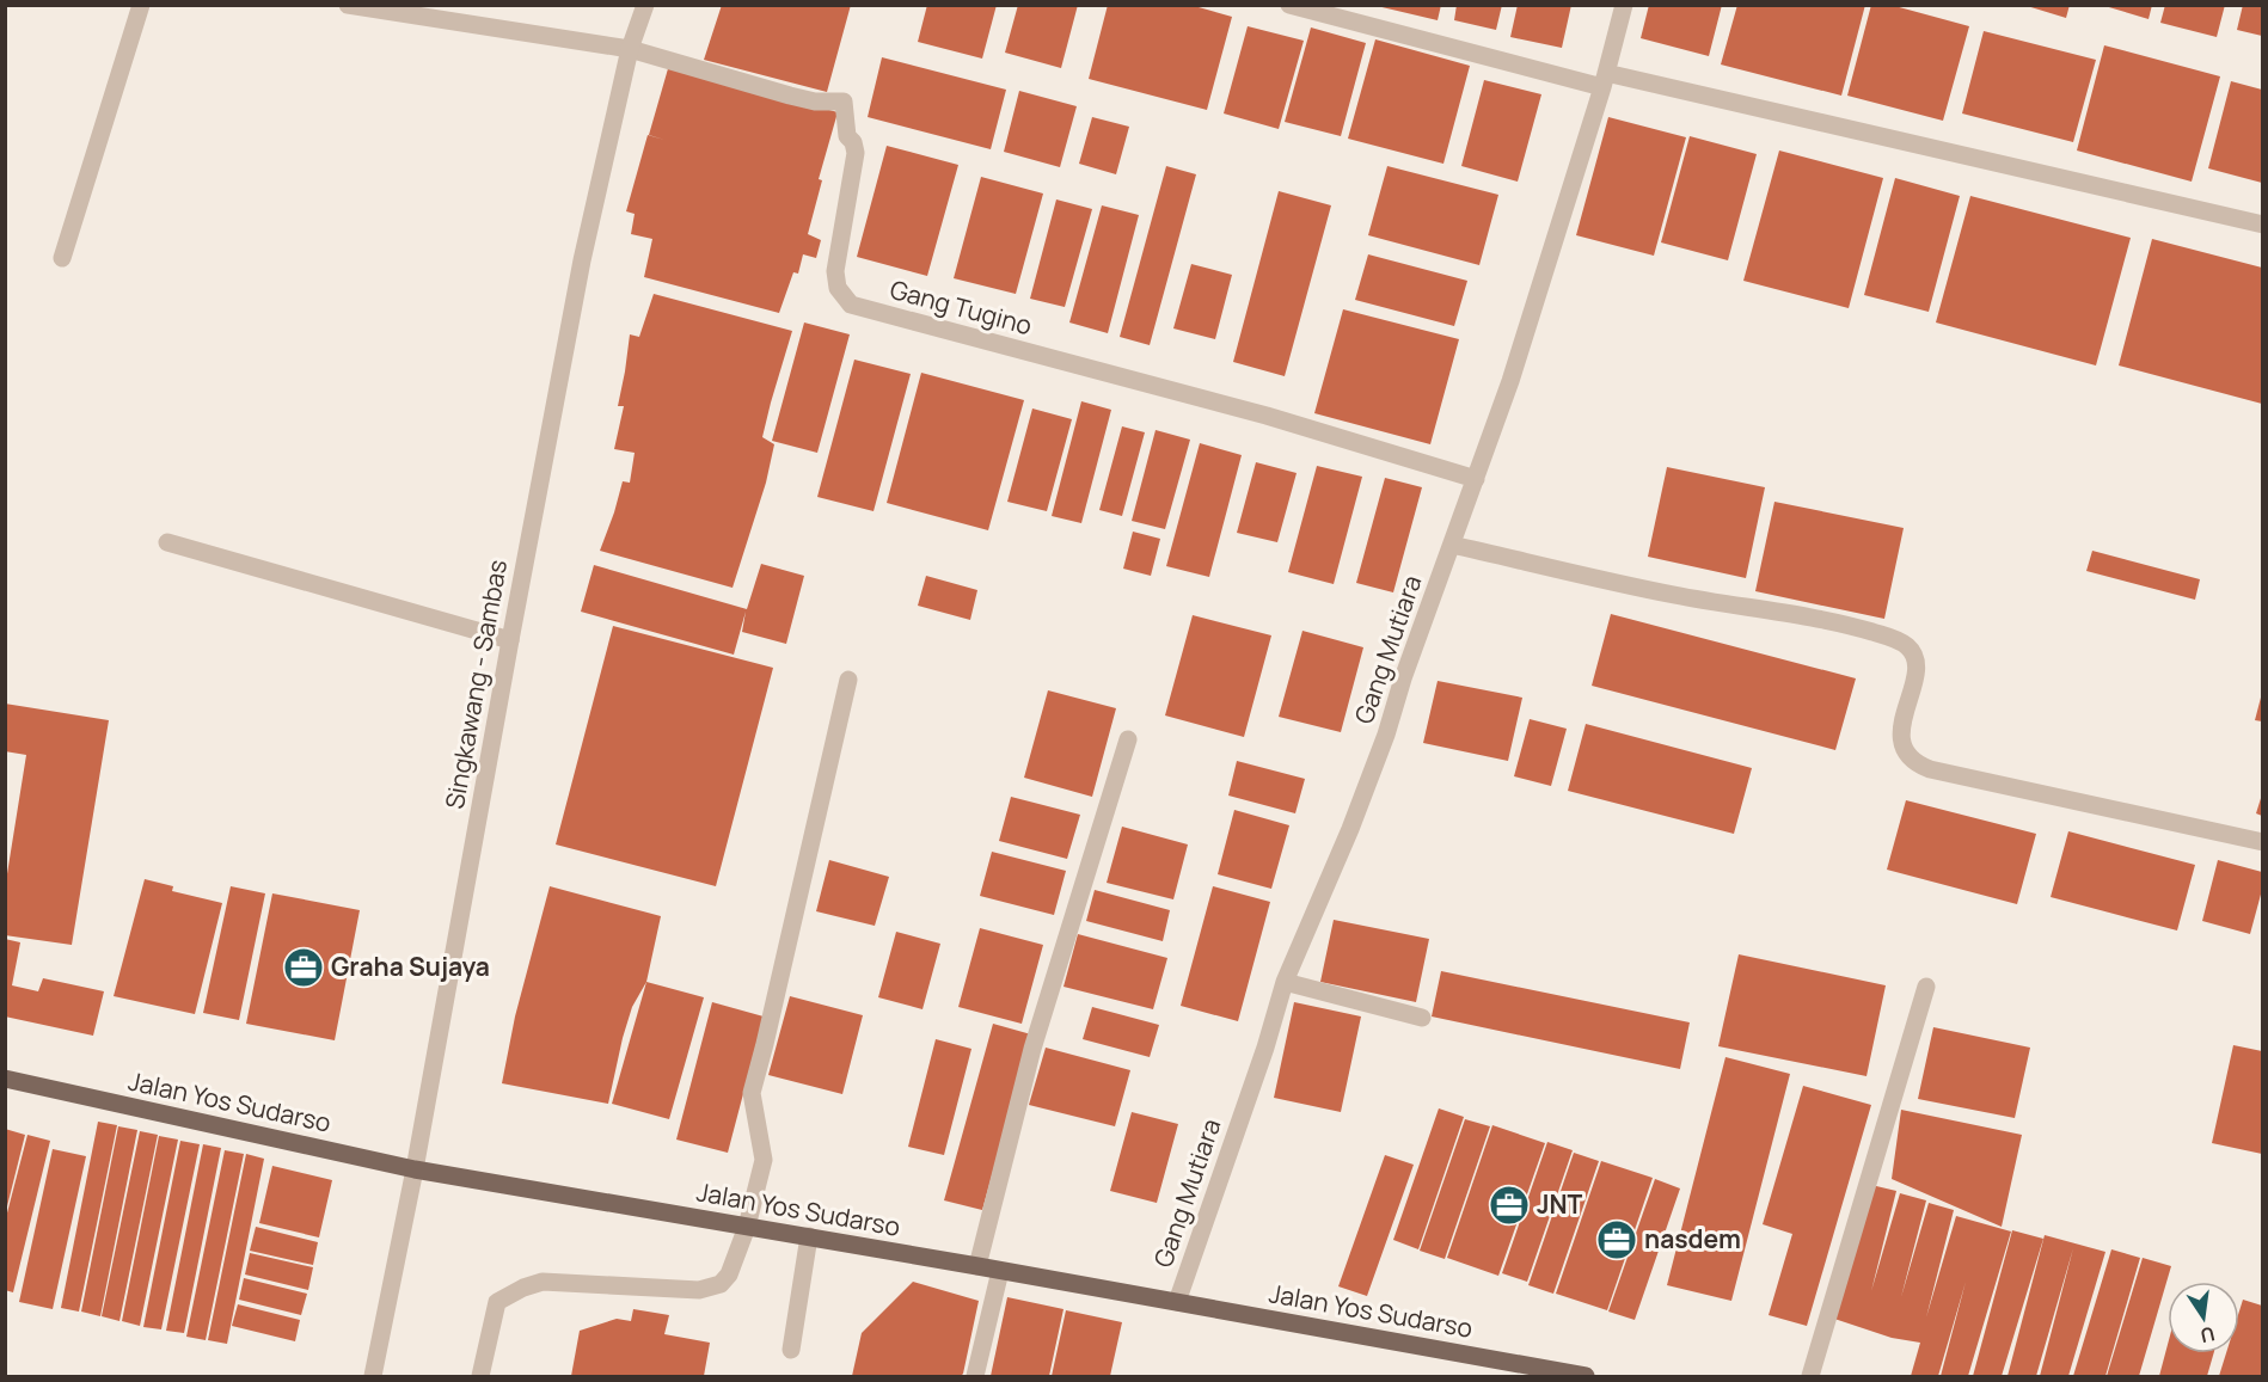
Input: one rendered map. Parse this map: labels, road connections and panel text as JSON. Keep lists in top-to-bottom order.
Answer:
{
  "streets": {
    "main road": ["Jalan Yos Sudarso"],
    "street": ["Gang Tugino", "Gang Mutiara", "Singkawang - Sambas"]
  },
  "crossings": [
    ["Gang Tugino", "Gang Mutiara"],
    ["Gang Tugino", "Singkawang - Sambas"],
    ["Gang Mutiara", "Jalan Yos Sudarso"],
    ["Singkawang - Sambas", "Jalan Yos Sudarso"]
  ],
  "places": {
    "office": ["Graha Sujaya", "JNT", "nasdem"]
  },
  "north": "bottom"
}
